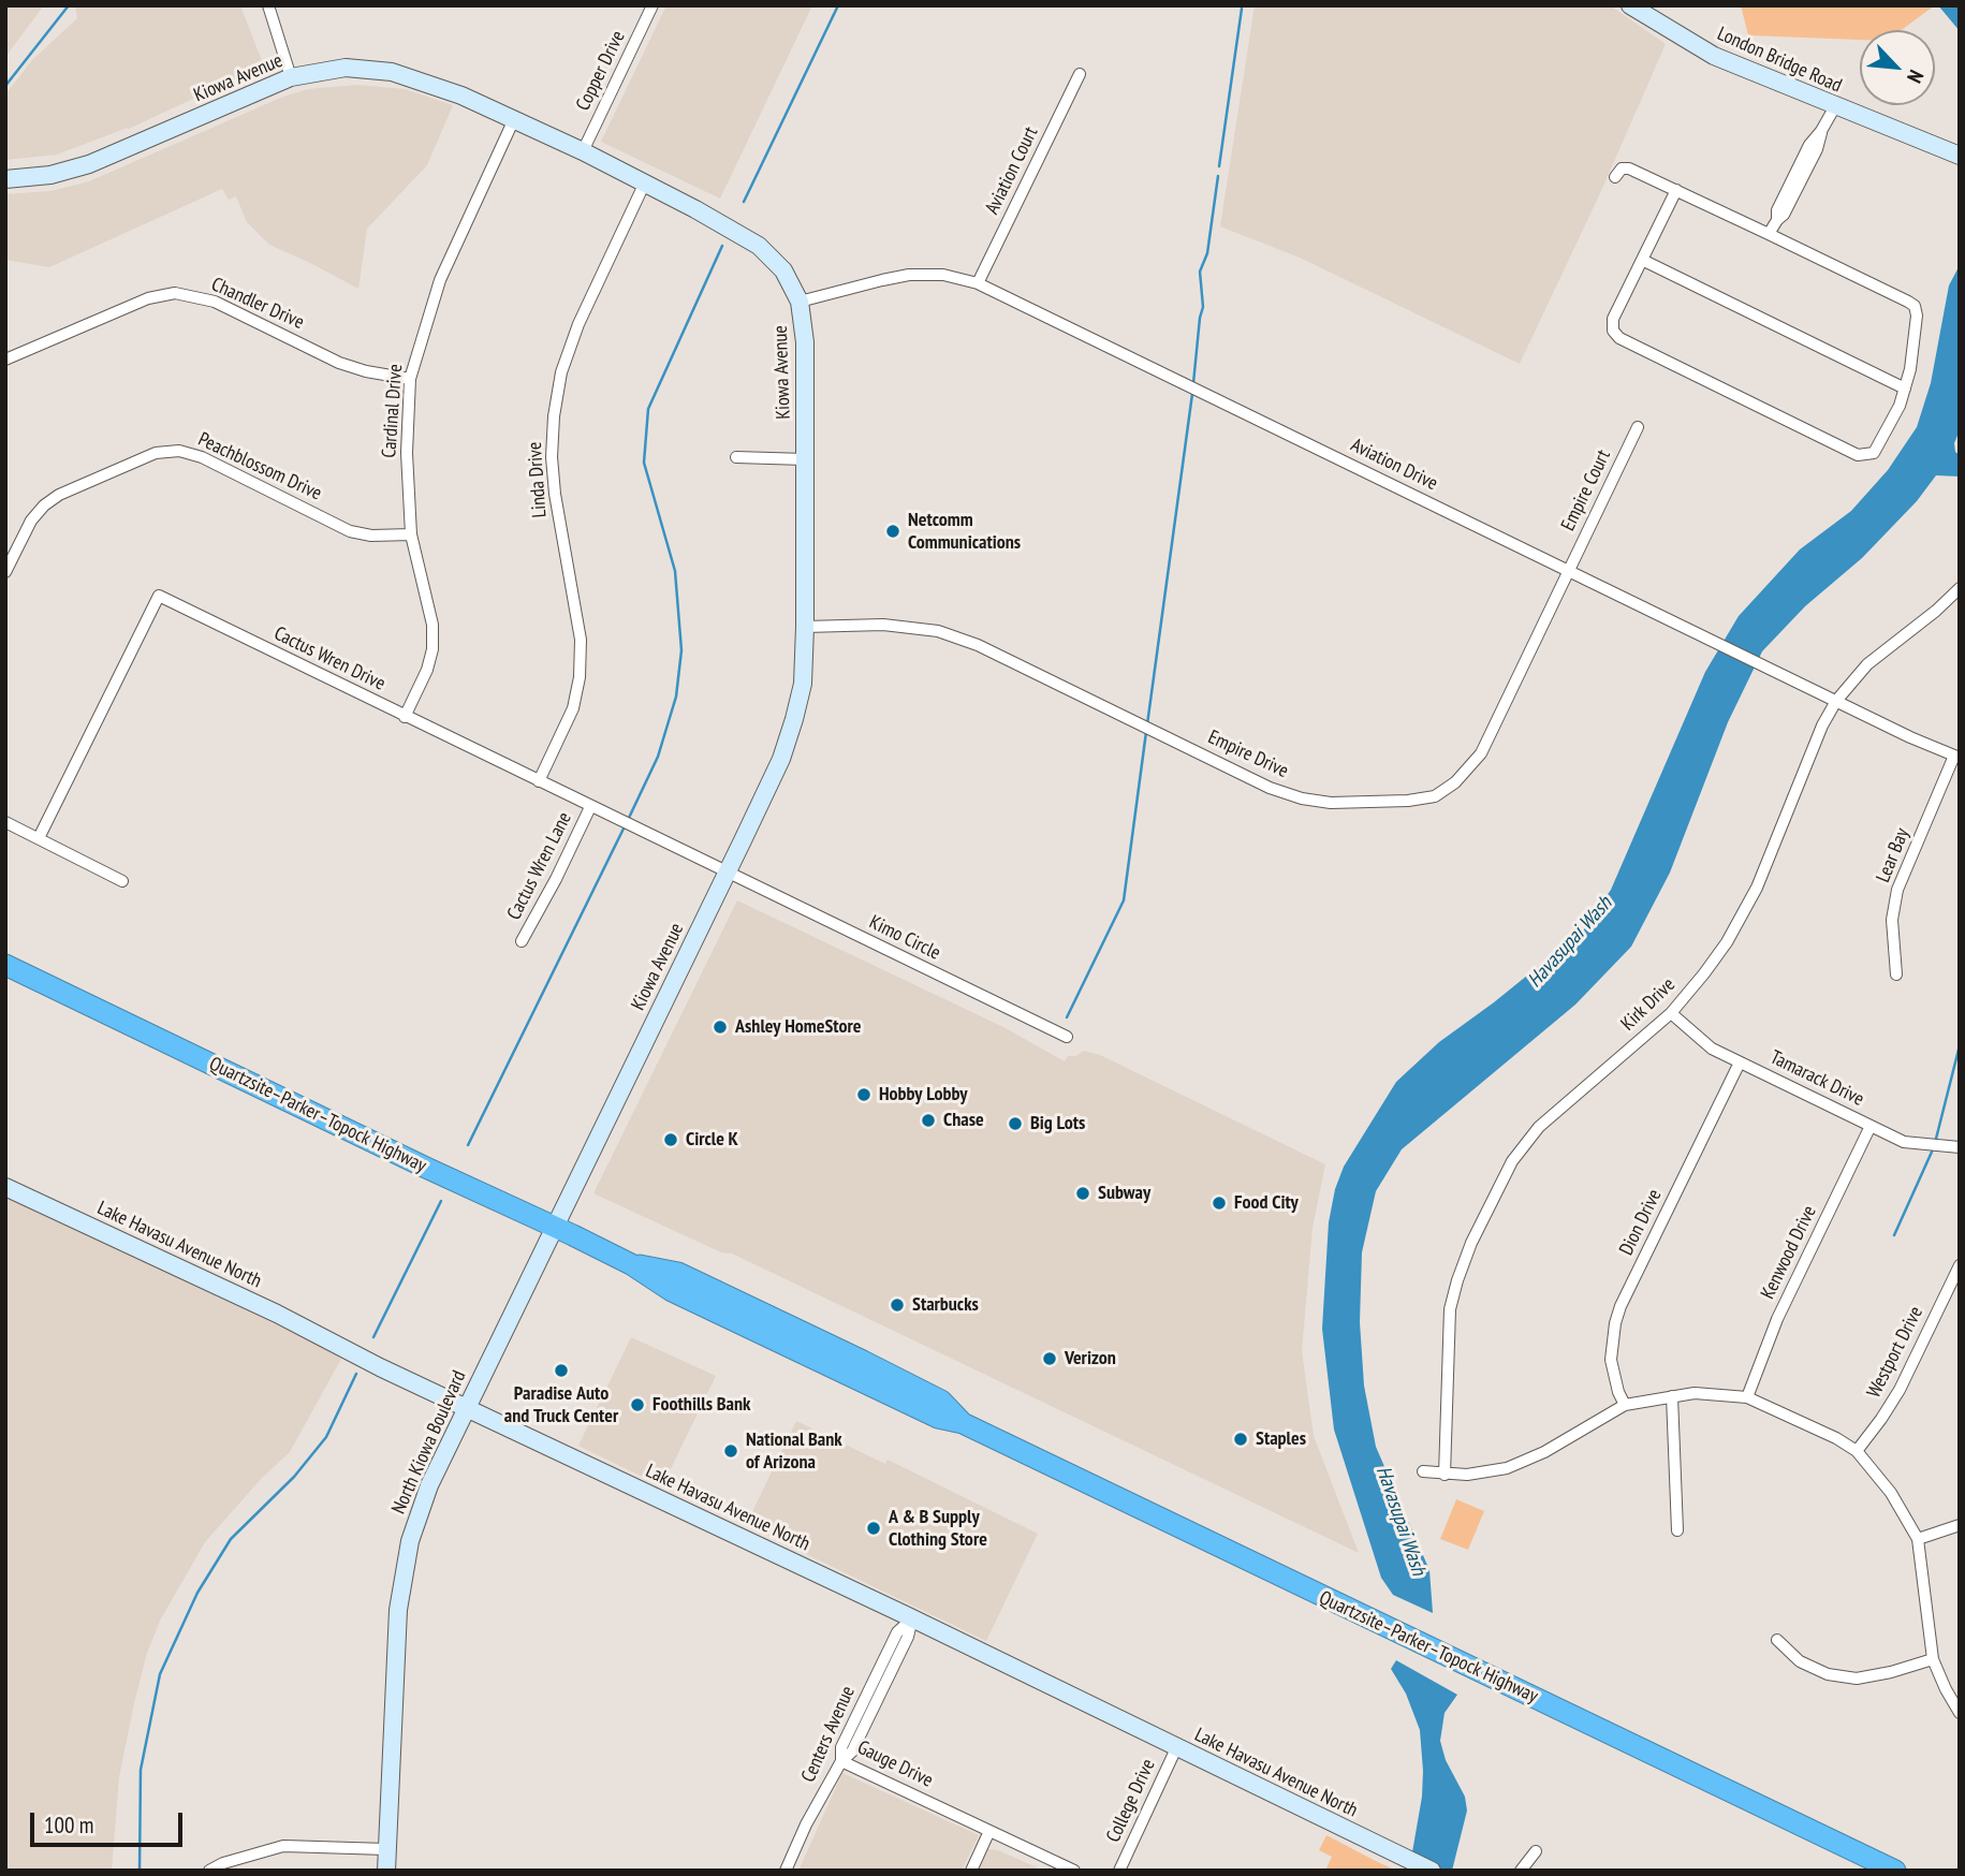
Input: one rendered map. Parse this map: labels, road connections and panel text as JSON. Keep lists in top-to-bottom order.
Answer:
{
  "streets": {
    "highway": ["Quartzsite–Parker–Topock Highway"],
    "street": [
      "London Bridge Road",
      "Copper Drive",
      "Kiowa Avenue",
      "Aviation Court",
      "Chandler Drive",
      "Cardinal Drive",
      "Aviation Drive",
      "Peachblossom Drive",
      "Linda Drive",
      "Empire Court",
      "Cactus Wren Drive",
      "Empire Drive",
      "Lear Bay",
      "Cactus Wren Lane",
      "Kimo Circle",
      "Kirk Drive",
      "Tamarack Drive",
      "Dion Drive",
      "Lake Havasu Avenue North",
      "Kenwood Drive",
      "Westport Drive",
      "North Kiowa Boulevard",
      "Centers Avenue",
      "Gauge Drive",
      "College Drive"
    ]
  },
  "crossings": [
    ["Copper Drive", "Kiowa Avenue"],
    ["Kiowa Avenue", "Cardinal Drive"],
    ["Kiowa Avenue", "Aviation Drive"],
    ["Kiowa Avenue", "Linda Drive"],
    ["Kiowa Avenue", "Cactus Wren Drive"],
    ["Kiowa Avenue", "Empire Drive"],
    ["Kiowa Avenue", "Kimo Circle"],
    ["Kiowa Avenue", "Quartzsite–Parker–Topock Highway"],
    ["Kiowa Avenue", "North Kiowa Boulevard"],
    ["Aviation Court", "Aviation Drive"],
    ["Chandler Drive", "Cardinal Drive"],
    ["Cardinal Drive", "Peachblossom Drive"],
    ["Cardinal Drive", "Cactus Wren Drive"],
    ["Aviation Drive", "Empire Court"],
    ["Aviation Drive", "Empire Drive"],
    ["Aviation Drive", "Lear Bay"],
    ["Aviation Drive", "Kirk Drive"],
    ["Linda Drive", "Cactus Wren Drive"],
    ["Empire Court", "Empire Drive"],
    ["Cactus Wren Drive", "Cactus Wren Lane"],
    ["Cactus Wren Drive", "Kimo Circle"],
    ["Kirk Drive", "Tamarack Drive"],
    ["Tamarack Drive", "Dion Drive"],
    ["Tamarack Drive", "Kenwood Drive"],
    ["Quartzsite–Parker–Topock Highway", "North Kiowa Boulevard"],
    ["Lake Havasu Avenue North", "North Kiowa Boulevard"],
    ["Lake Havasu Avenue North", "Centers Avenue"],
    ["Lake Havasu Avenue North", "College Drive"],
    ["Centers Avenue", "Gauge Drive"]
  ],
  "water": ["Havasupai Wash"],
  "places": [
    "Netcomm Communications",
    "Ashley HomeStore",
    "Hobby Lobby",
    "Chase",
    "Big Lots",
    "Circle K",
    "Subway",
    "Food City",
    "Starbucks",
    "Verizon",
    "Paradise Auto and Truck Center",
    "Foothills Bank",
    "Staples",
    "National Bank of Arizona",
    "A & B Supply Clothing Store"
  ],
  "scale_bar": "100 m",
  "north": "bottom right"
}
